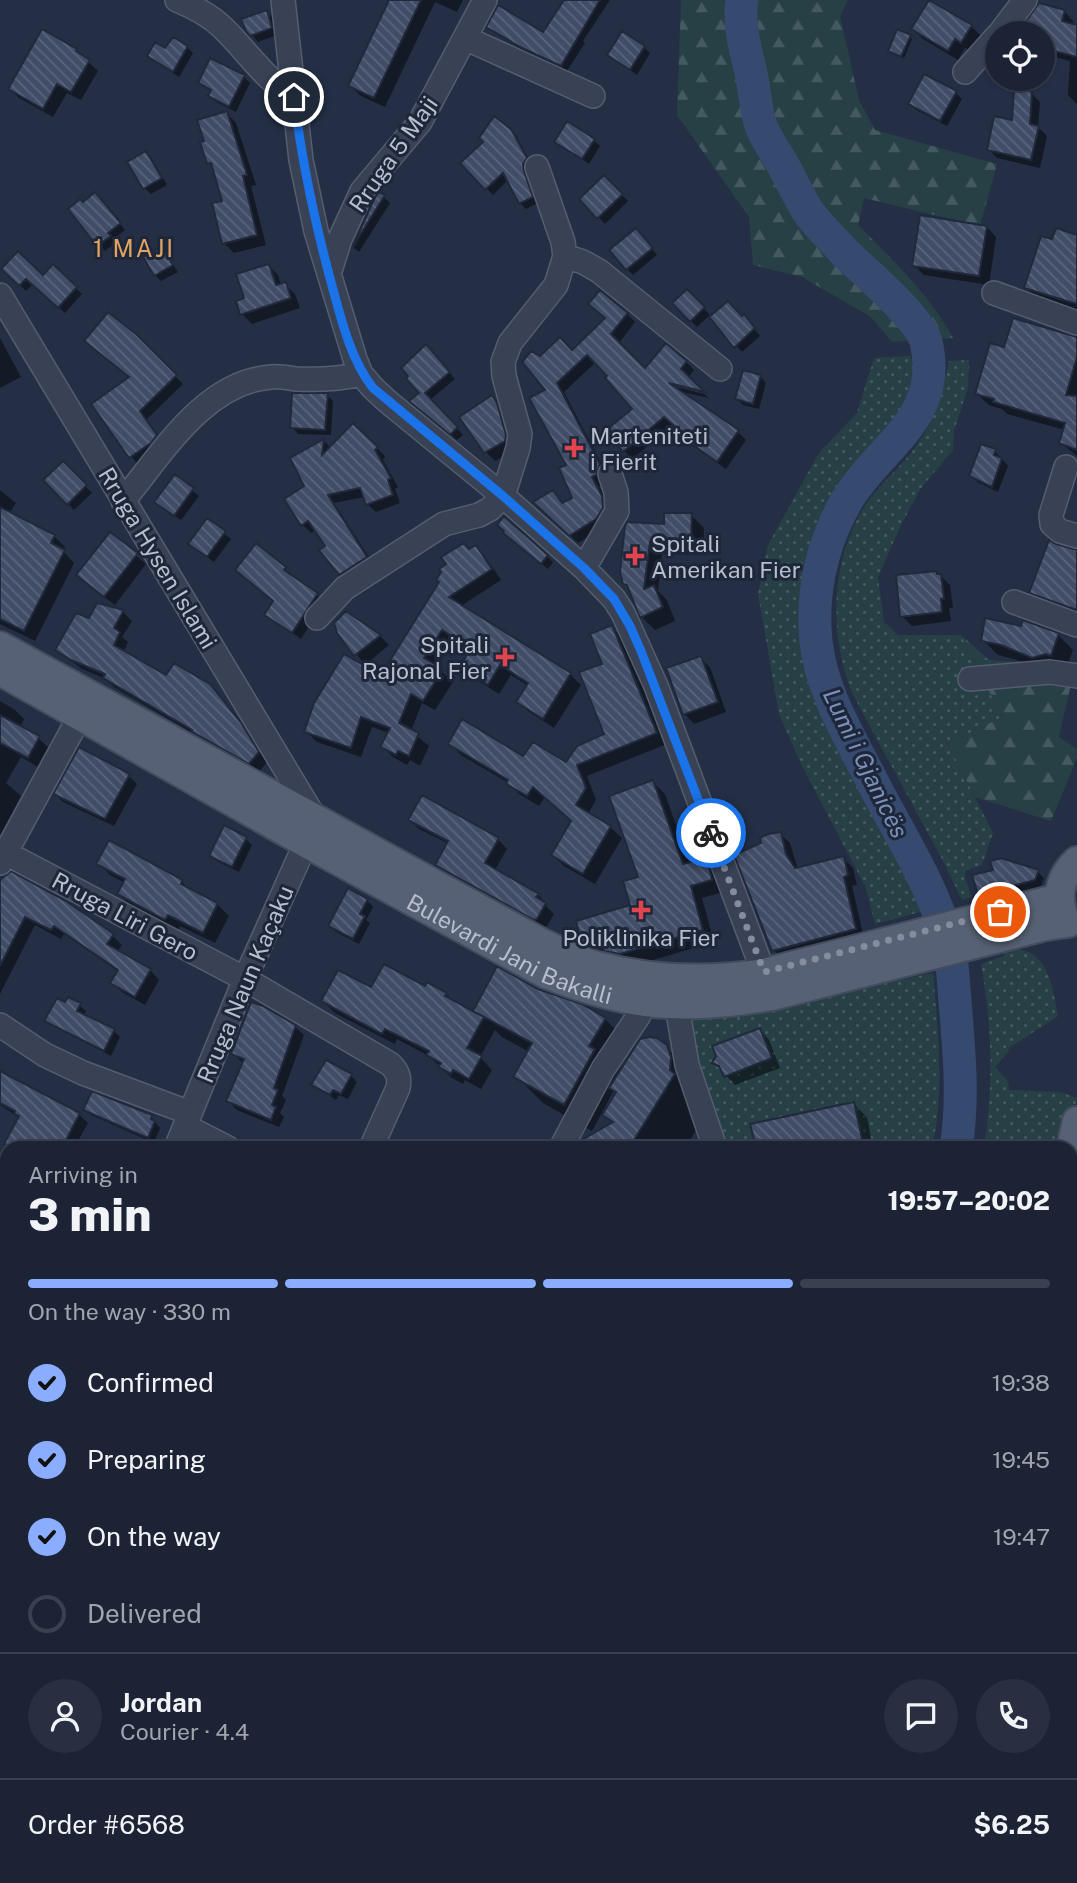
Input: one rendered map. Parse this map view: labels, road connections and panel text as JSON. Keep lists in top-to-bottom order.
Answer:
{
  "streets": {
    "main road": ["Bulevardi Jani Bakalli"],
    "street": [
      "Rruga 5 Maji",
      "Rruga Hysen Islami",
      "Rruga Liri Gero",
      "Rruga Naun Kaçaku"
    ]
  },
  "crossings": [
    ["Rruga Hysen Islami", "Bulevardi Jani Bakalli"],
    ["Rruga Hysen Islami", "Rruga Naun Kaçaku"],
    ["Rruga Liri Gero", "Rruga Naun Kaçaku"],
    ["Bulevardi Jani Bakalli", "Rruga Naun Kaçaku"]
  ],
  "districts": ["1 MAJI"],
  "water": ["Lumi i Gjanicës"],
  "places": {
    "health": [
      "Marteniteti i Fierit",
      "Spitali Amerikan Fier",
      "Spitali Rajonal Fier",
      "Poliklinika Fier"
    ]
  },
  "page": {
    "heading": ["3 min", "Arriving in", "19:57–20:02"],
    "panel": [
      "Jordan",
      "Courier · 4.4",
      "Order #6568",
      "$6.25"
    ],
    "bar": "On the way · 330 m",
    "list": [
      ["Confirmed", "19:38"],
      ["Preparing", "19:45"],
      ["On the way", "19:47"],
      "Delivered"
    ]
  }
}
